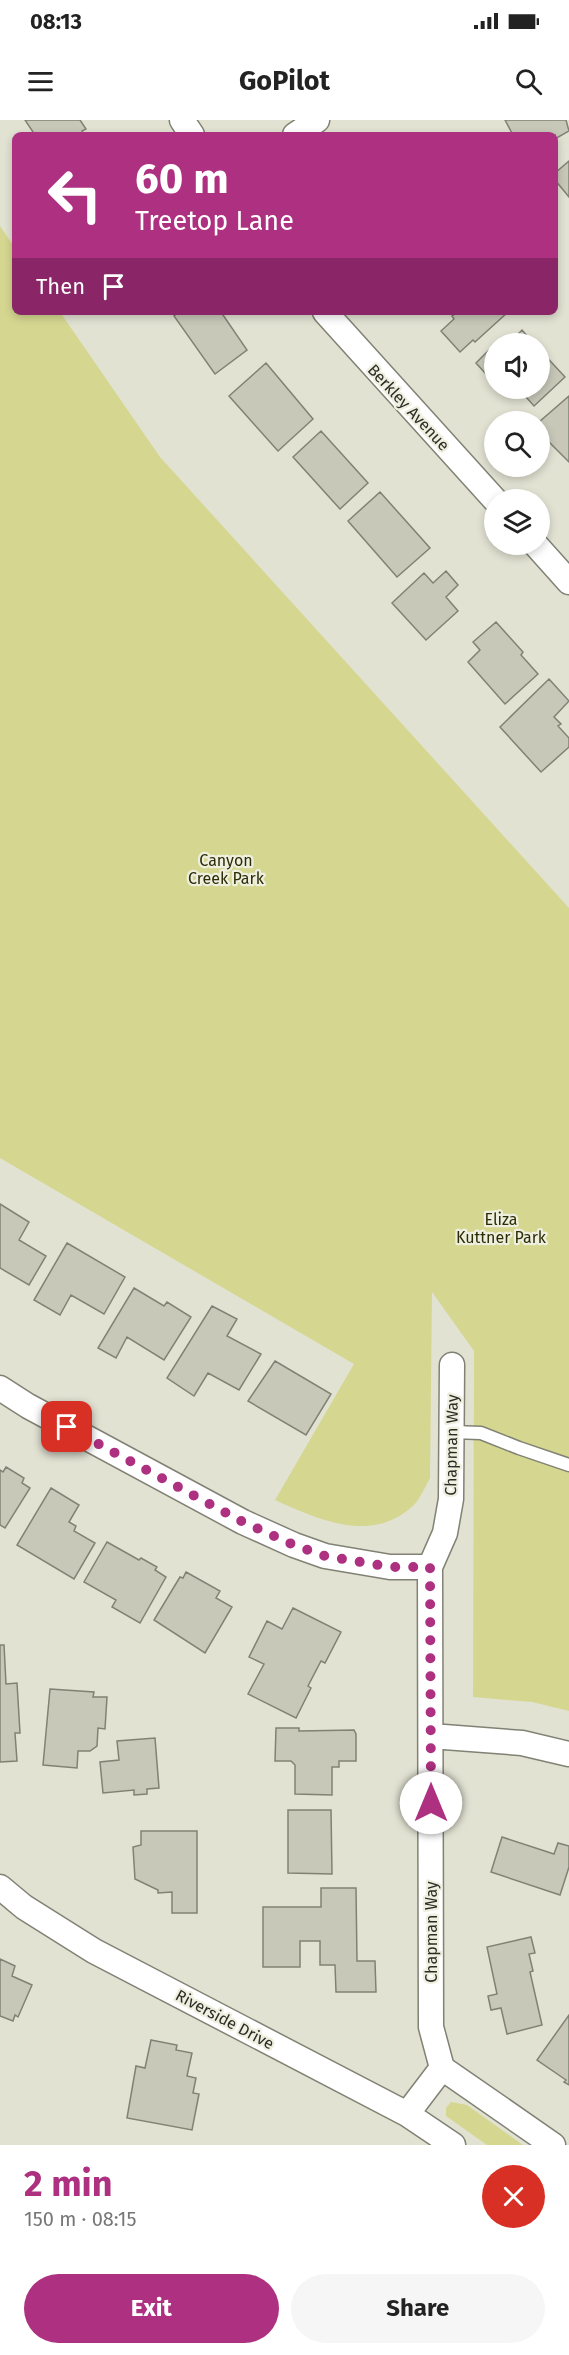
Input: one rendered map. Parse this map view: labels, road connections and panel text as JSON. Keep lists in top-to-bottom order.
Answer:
{
  "streets": {
    "street": ["Berkley Avenue", "Chapman Way", "Riverside Drive"]
  },
  "parks": ["Canyon Creek Park", "Eliza Kuttner Park"],
  "page": {
    "status": "08:13",
    "header": "GoPilot",
    "turn": ["60 m", "Treetop Lane"],
    "then": "Then",
    "heading": ["2 min", "150 m · 08:15"],
    "buttons": ["Exit", "Share"]
  }
}
